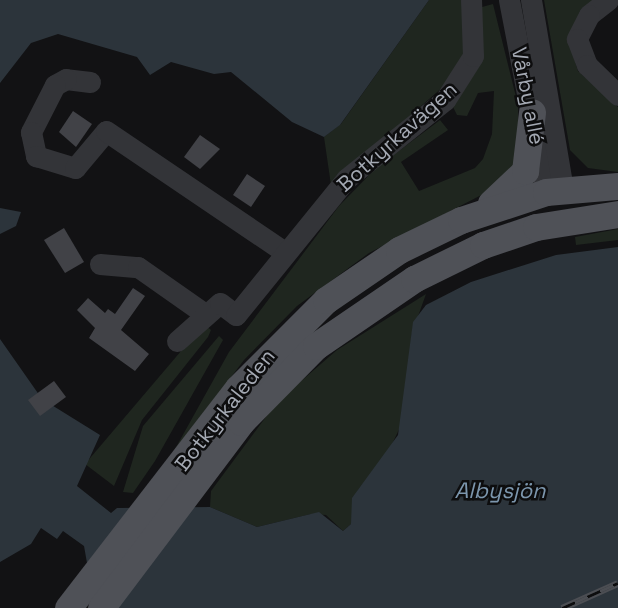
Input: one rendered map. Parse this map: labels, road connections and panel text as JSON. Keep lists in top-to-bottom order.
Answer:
{
  "streets": {
    "main road": ["Botkyrkaleden"],
    "street": ["Vårby allé", "Botkyrkavägen"]
  },
  "crossings": [
    ["Vårby allé", "Botkyrkaleden"]
  ],
  "water": ["Albysjön"]
}
